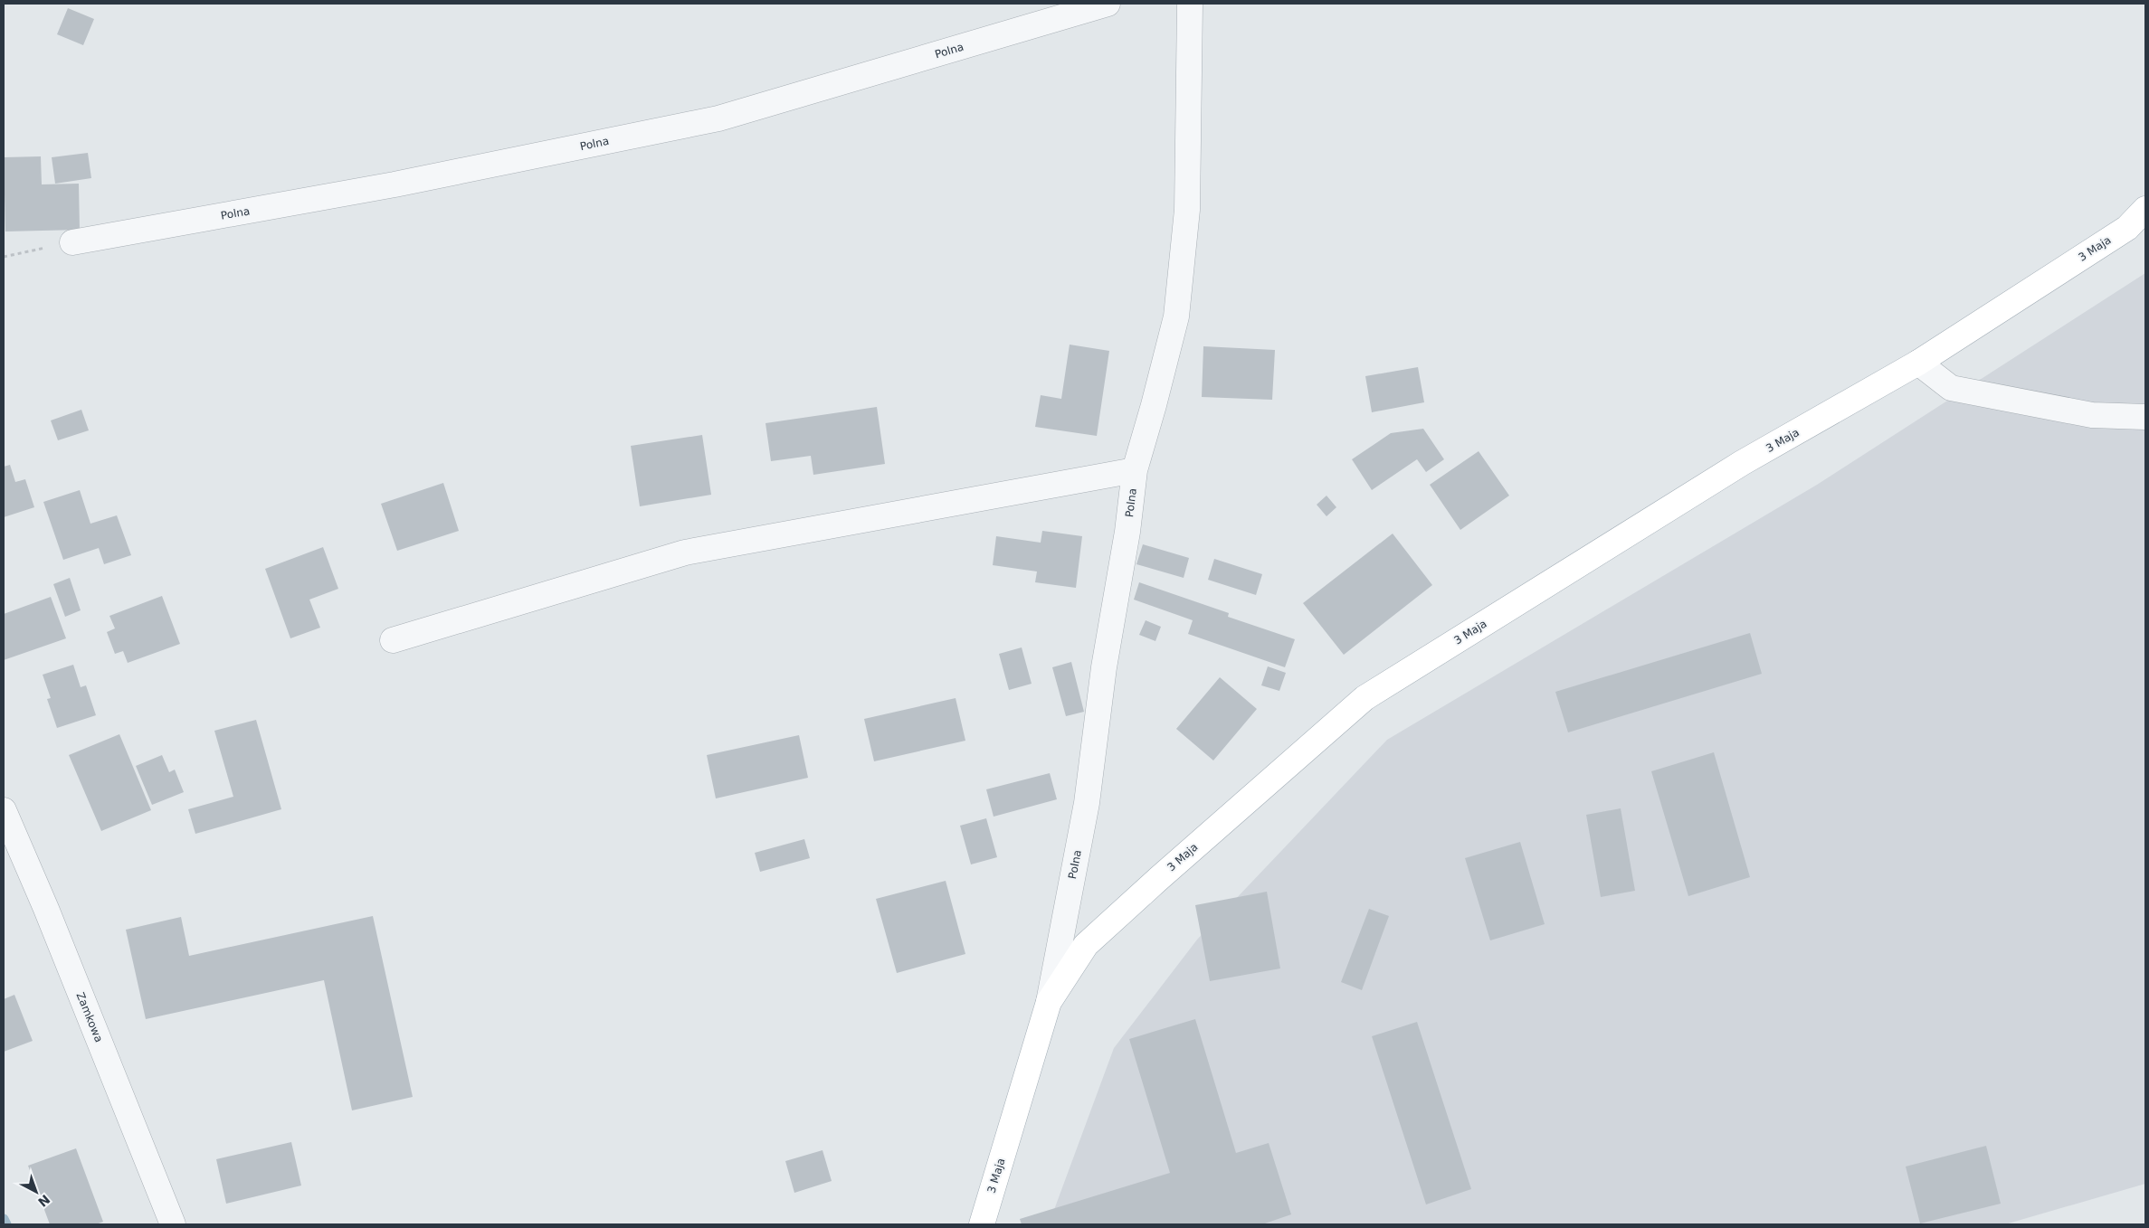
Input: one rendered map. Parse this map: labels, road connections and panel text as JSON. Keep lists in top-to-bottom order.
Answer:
{
  "streets": {
    "main road": ["3 Maja"],
    "street": ["Polna", "Zamkowa"]
  },
  "crossings": [
    ["Polna", "3 Maja"]
  ],
  "north": "bottom right"
}
